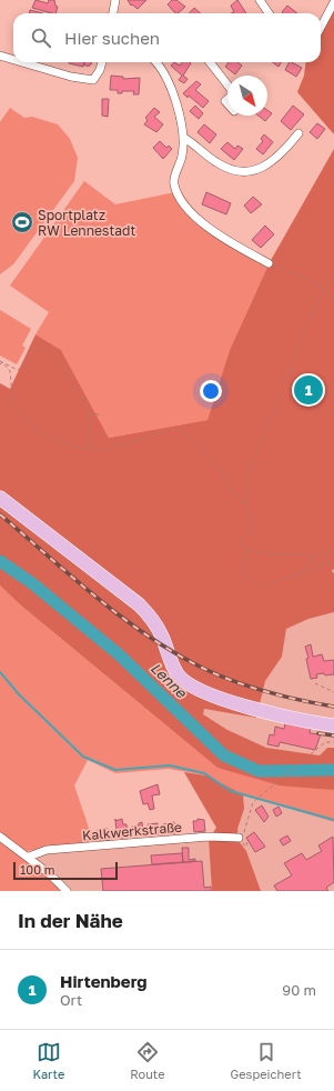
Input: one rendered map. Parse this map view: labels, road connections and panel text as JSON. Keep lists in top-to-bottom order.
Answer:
{
  "streets": {
    "street": ["Kalkwerkstraße"]
  },
  "water": ["Lenne"],
  "places": {
    "sports": ["Sportplatz RW Lennestadt"]
  },
  "scale_bar": "100 m",
  "north": "bottom right",
  "page": {
    "search": "Hier suchen",
    "pins": "1",
    "scale": "100 m",
    "heading": "In der Nähe",
    "list": [
      {
        "mark": "1",
        "name": "Hirtenberg",
        "note": "Ort",
        "value": "90 m"
      }
    ],
    "nav": ["Karte", "Route", "Gespeichert"]
  }
}
